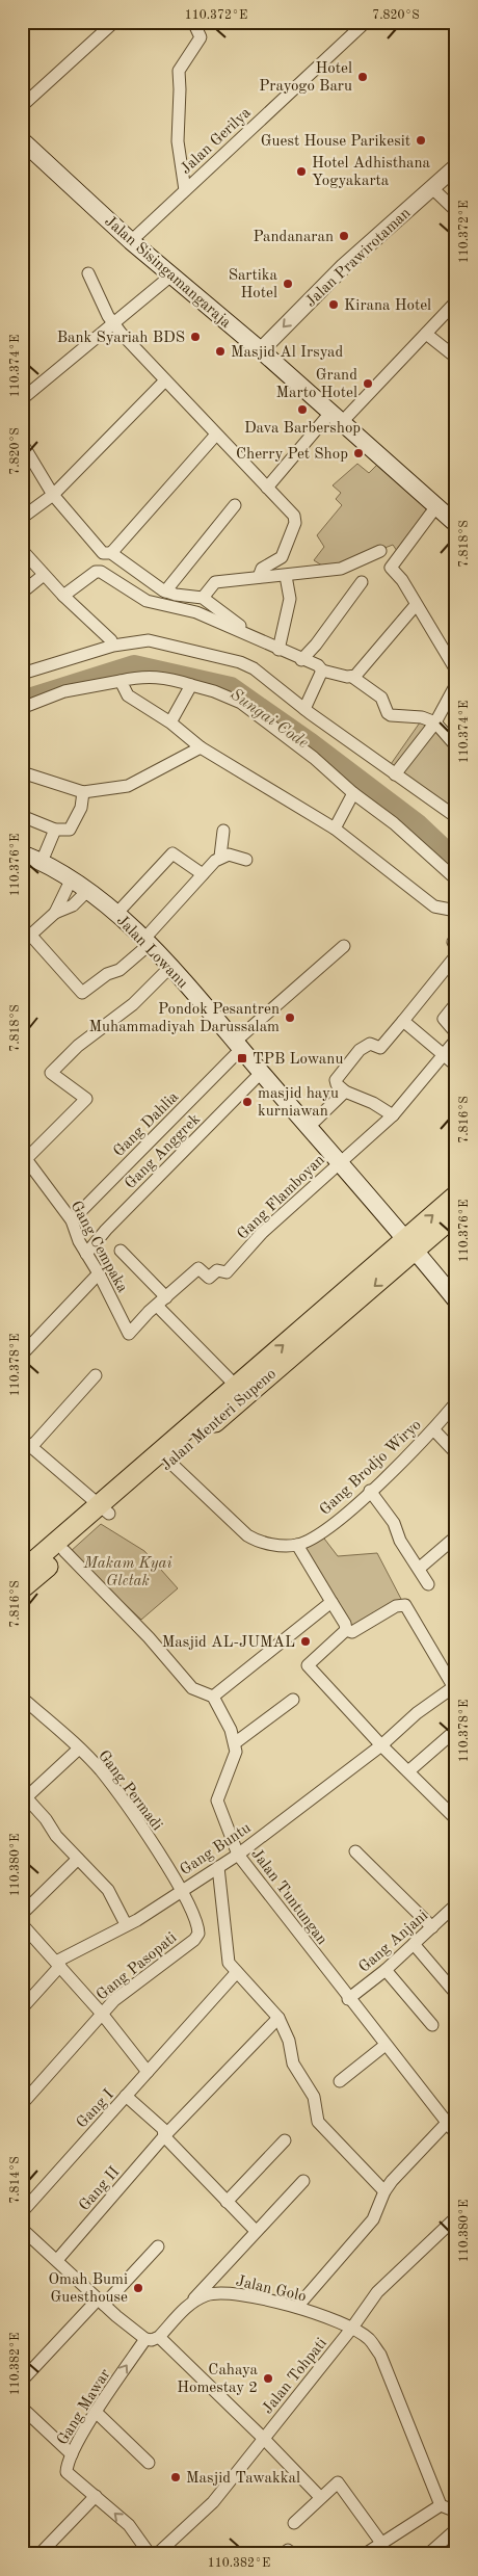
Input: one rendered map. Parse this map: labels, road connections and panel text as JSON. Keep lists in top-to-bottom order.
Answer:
{
  "streets": {
    "main road": ["Jalan Sisingamangaraja", "Jalan Lowanu", "Jalan Menteri Supeno"],
    "street": [
      "Jalan Gerilya",
      "Jalan Prawirotaman",
      "Gang Dahlia",
      "Gang Anggrek",
      "Gang Flamboyan",
      "Gang Cempaka",
      "Gang Brodjo Wiryo",
      "Gang Permadi",
      "Gang Buntu",
      "Jalan Tuntungan",
      "Gang Anjani",
      "Gang Pasopati",
      "Gang I",
      "Gang II",
      "Jalan Golo",
      "Jalan Tohpati",
      "Gang Mawar"
    ]
  },
  "crossings": [
    ["Jalan Gerilya", "Jalan Sisingamangaraja"],
    ["Jalan Prawirotaman", "Jalan Sisingamangaraja"],
    ["Jalan Lowanu", "Gang Dahlia"],
    ["Jalan Lowanu", "Gang Anggrek"],
    ["Jalan Lowanu", "Gang Flamboyan"],
    ["Jalan Lowanu", "Gang Cempaka"],
    ["Jalan Lowanu", "Jalan Menteri Supeno"],
    ["Gang Dahlia", "Gang Cempaka"],
    ["Gang Anggrek", "Gang Cempaka"],
    ["Gang Flamboyan", "Gang Cempaka"],
    ["Gang Permadi", "Gang Buntu"],
    ["Gang Permadi", "Gang Pasopati"],
    ["Gang Buntu", "Jalan Tuntungan"],
    ["Gang Buntu", "Gang Pasopati"],
    ["Jalan Tuntungan", "Gang Anjani"],
    ["Gang I", "Gang II"],
    ["Jalan Golo", "Jalan Tohpati"]
  ],
  "water": ["Sungai Code"],
  "parks": ["Makam Kyai Gletak"],
  "places": {
    "other": [
      "Hotel Prayogo Baru",
      "Guest House Parikesit",
      "Hotel Adhisthana Yogyakarta",
      "Pandanaran",
      "Sartika Hotel",
      "Kirana Hotel",
      "Bank Syariah BDS",
      "Masjid Al Irsyad",
      "Grand Marto Hotel",
      "Dava Barbershop",
      "Cherry Pet Shop",
      "Pondok Pesantren Muhammadiyah Darussalam",
      "masjid hayu kurniawan",
      "Masjid AL-JUMAL",
      "Omah Bumi Guesthouse",
      "Cahaya Homestay 2",
      "Masjid Tawakkal"
    ],
    "transit": ["TPB Lowanu"]
  },
  "coordinates": [
    "110.372°E",
    "7.820°S",
    "110.374°E",
    "7.818°S",
    "110.376°E",
    "7.816°S",
    "110.378°E",
    "110.380°E",
    "7.814°S",
    "110.382°E"
  ]
}
